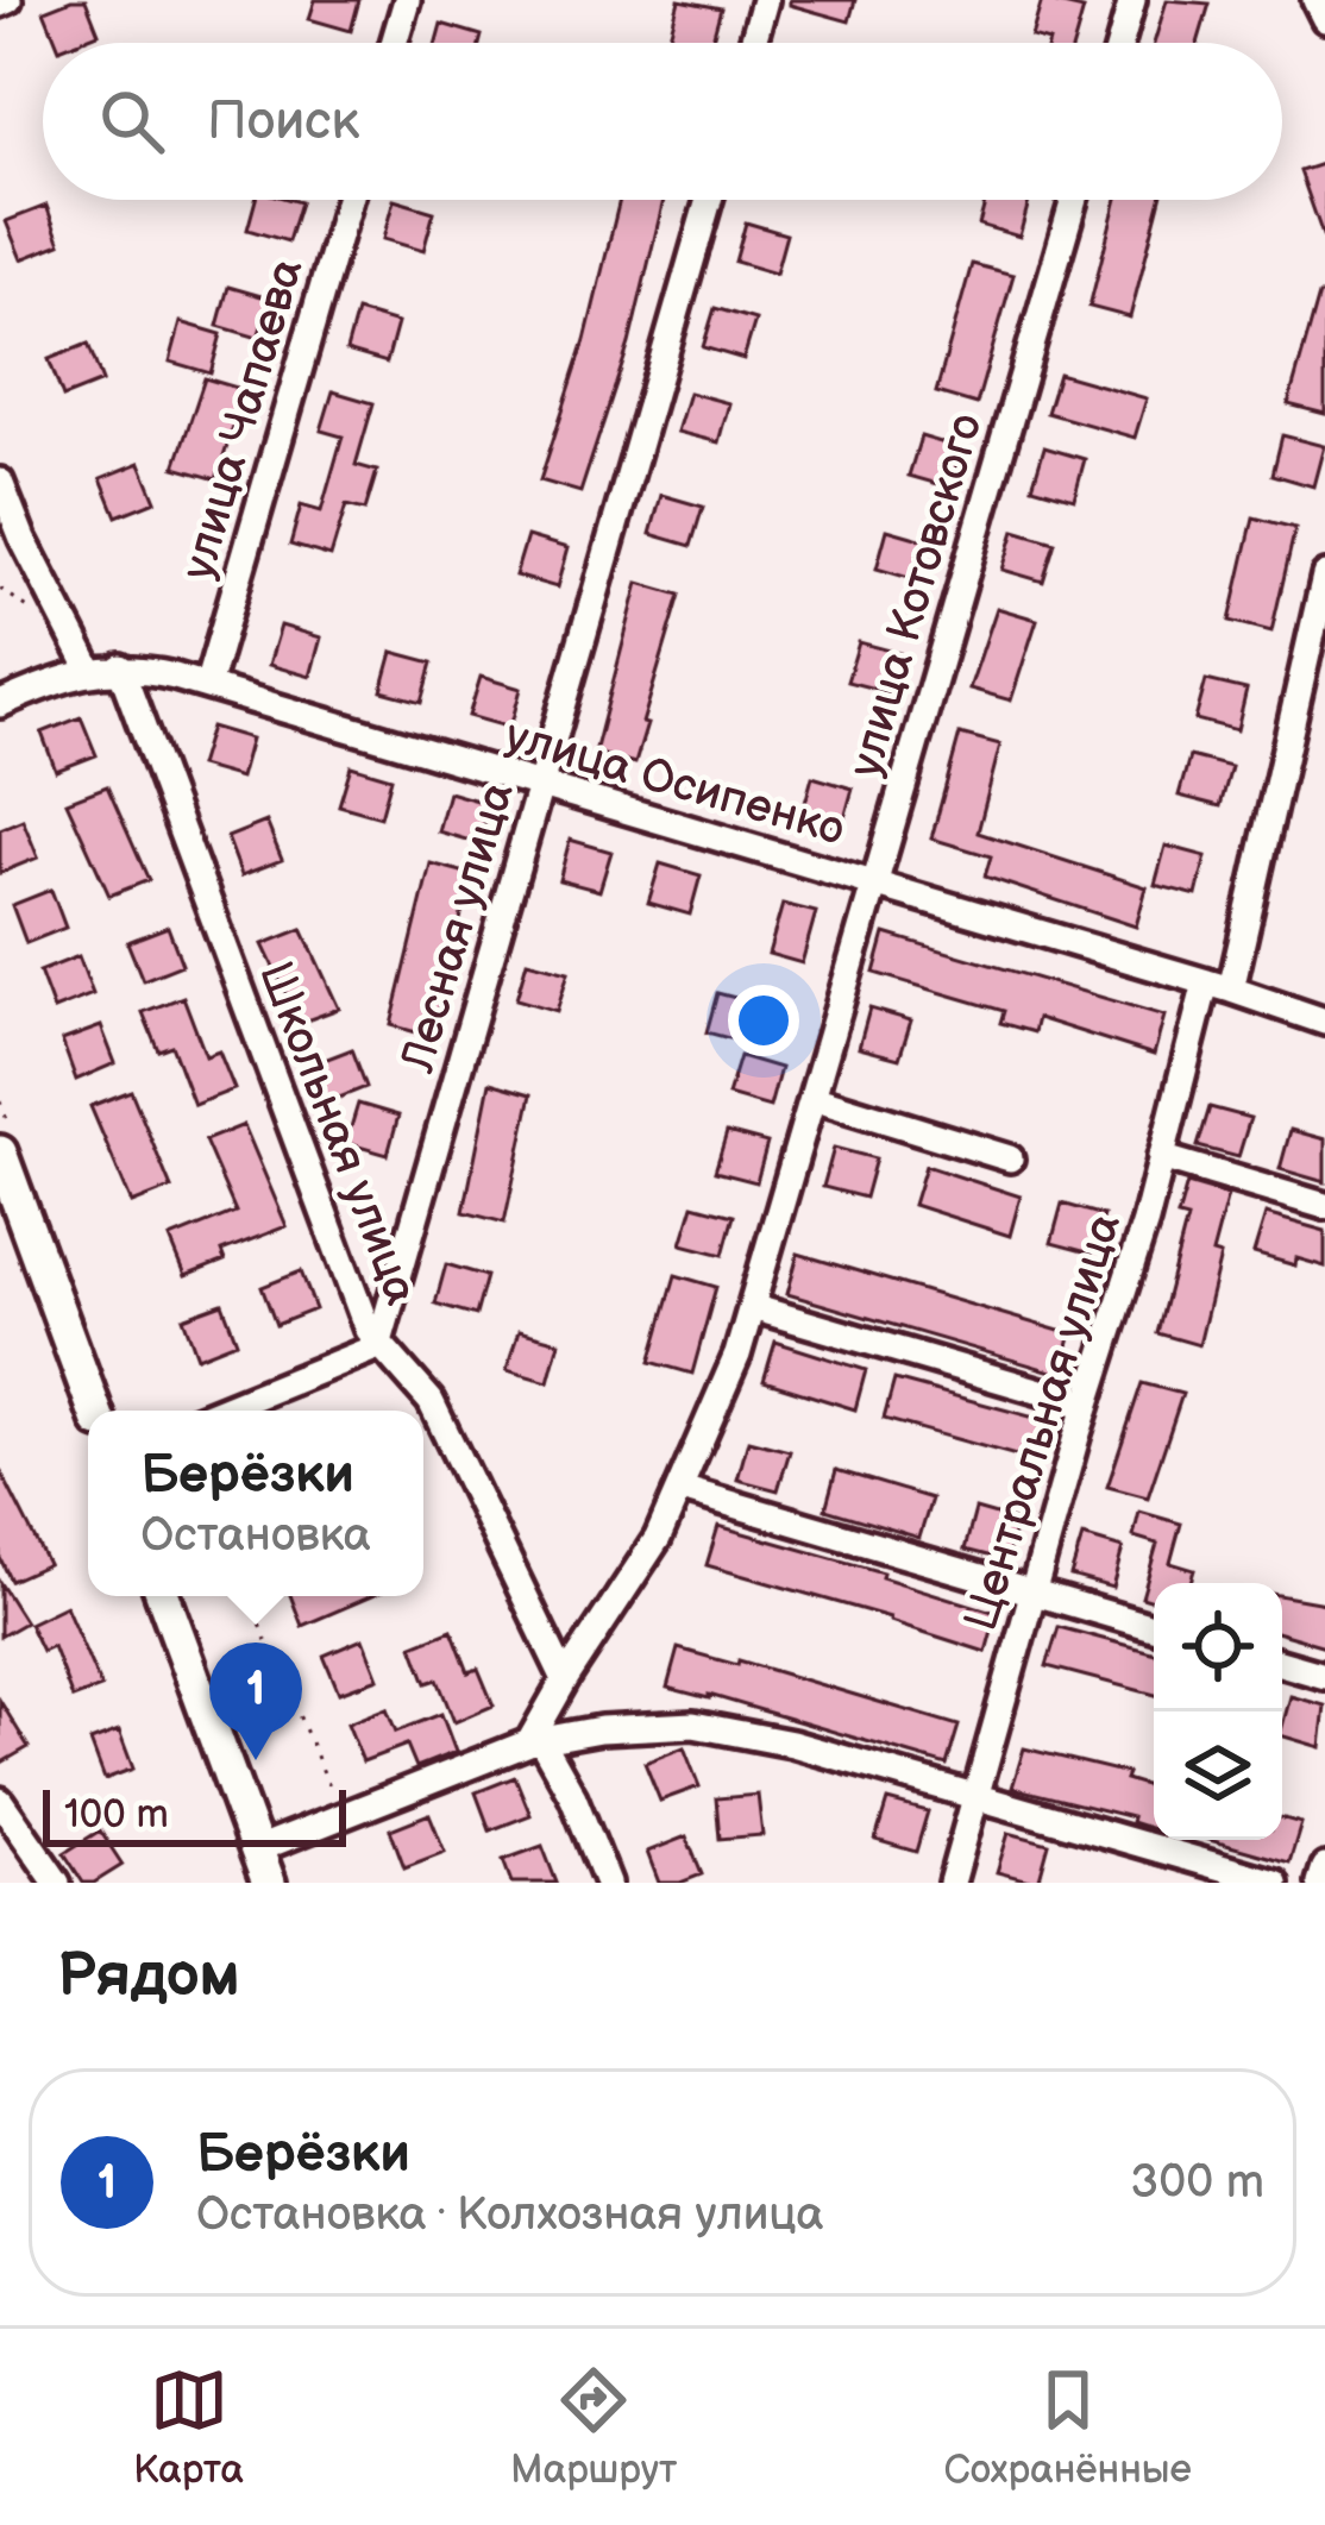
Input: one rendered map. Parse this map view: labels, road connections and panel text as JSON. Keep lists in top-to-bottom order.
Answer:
{
  "streets": {
    "street": [
      "улица Чапаева",
      "улица Котовского",
      "улица Осипенко",
      "Лесная улица",
      "Школьная улица",
      "Центральная улица"
    ]
  },
  "crossings": [
    ["улица Чапаева", "улица Осипенко"],
    ["улица Котовского", "улица Осипенко"],
    ["улица Котовского", "Школьная улица"],
    ["улица Осипенко", "Лесная улица"],
    ["улица Осипенко", "Школьная улица"],
    ["улица Осипенко", "Центральная улица"],
    ["Лесная улица", "Школьная улица"]
  ],
  "scale_bar": "100 m",
  "page": {
    "search": "Поиск",
    "popup": ["Берёзки", "Остановка"],
    "pins": "1",
    "scale": "100 m",
    "heading": "Рядом",
    "list": [
      {
        "mark": "1",
        "name": "Берёзки",
        "note": "Остановка · Колхозная улица",
        "value": "300 m"
      }
    ],
    "nav": ["Карта", "Маршрут", "Сохранённые"]
  }
}
